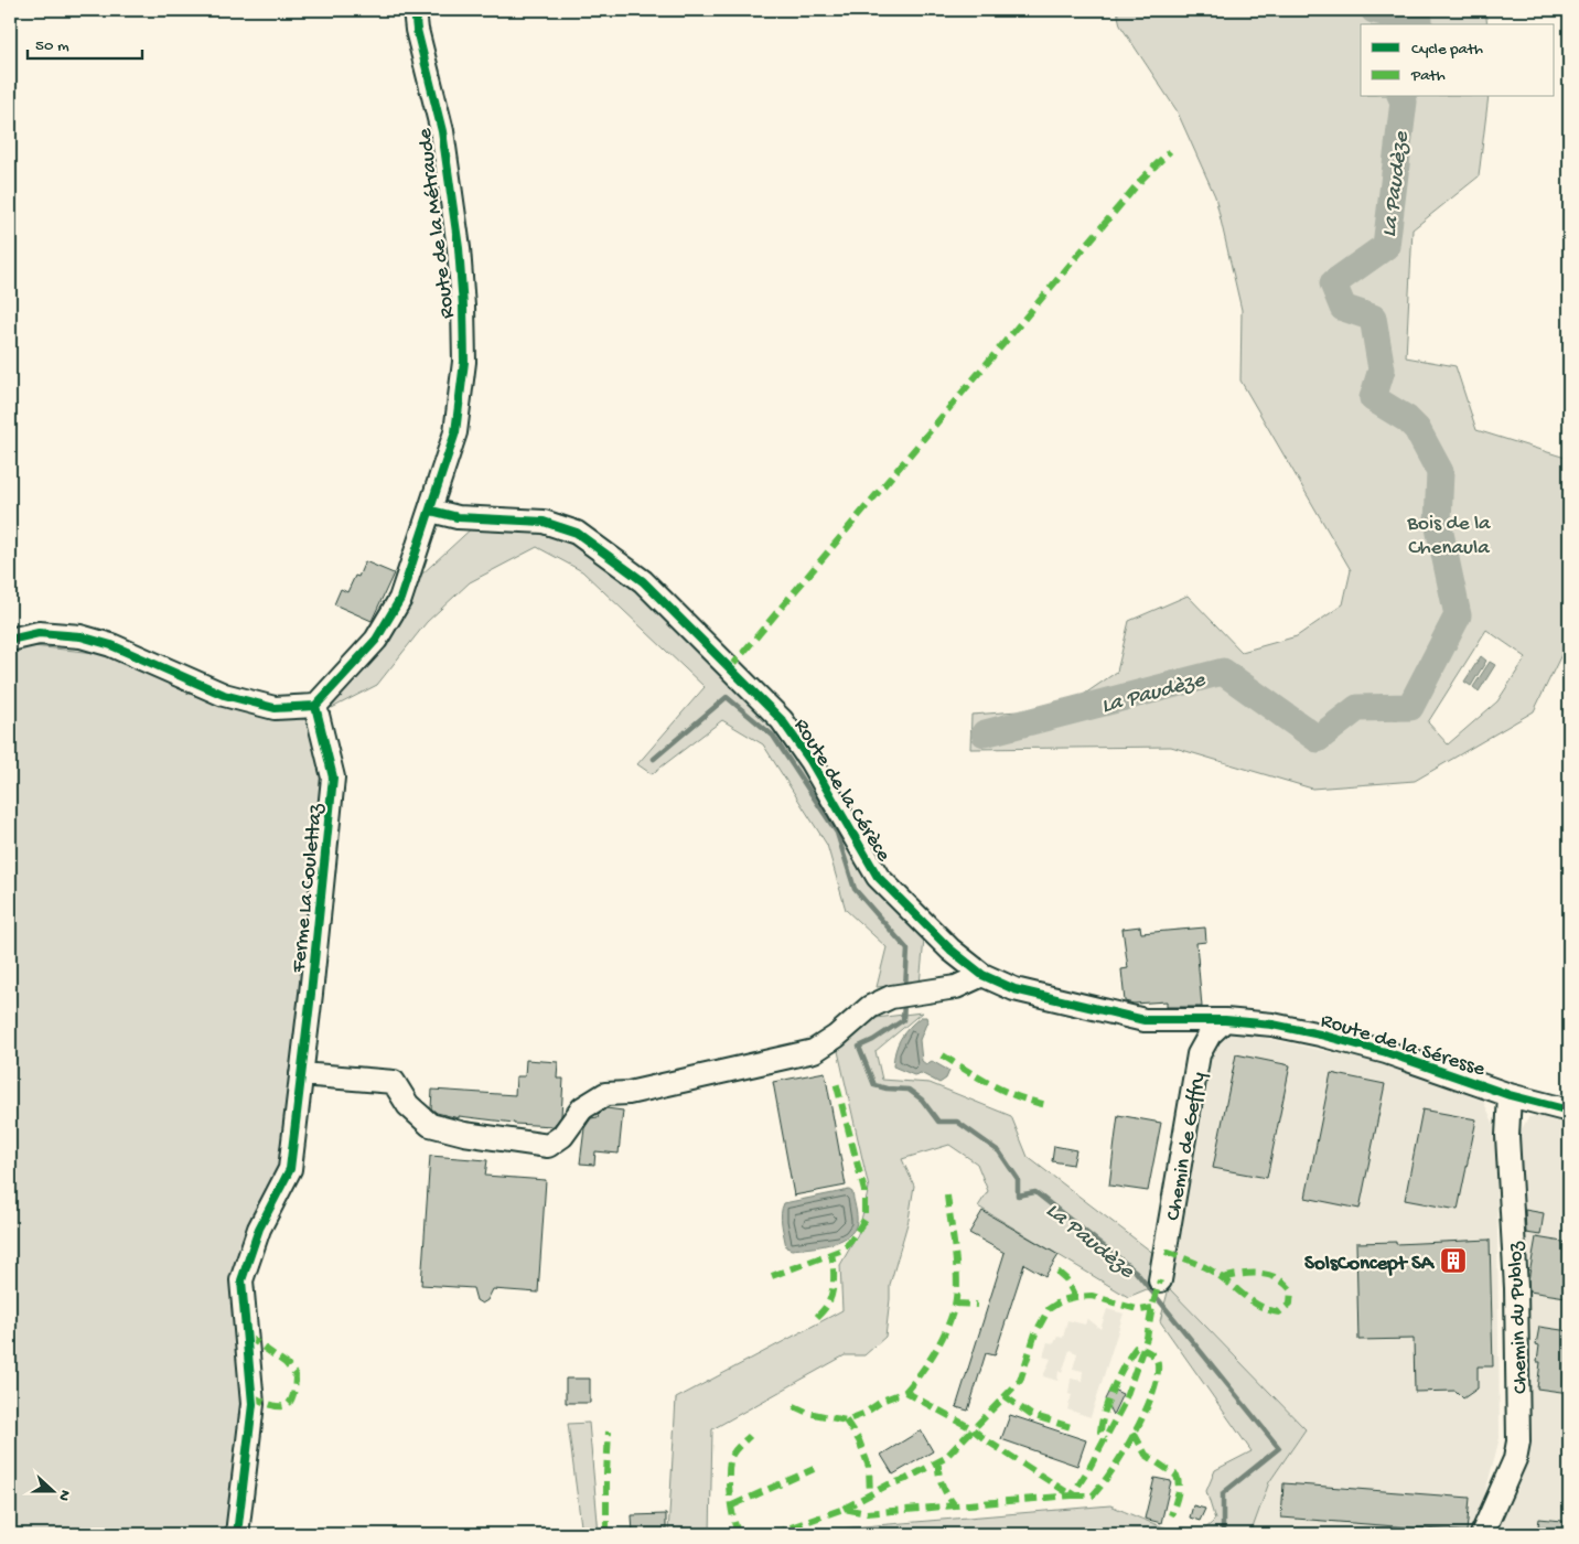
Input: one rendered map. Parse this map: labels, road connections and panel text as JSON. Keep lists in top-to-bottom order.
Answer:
{
  "streets": {
    "street": [
      "Route de la Métraude",
      "Route de la Cérèce",
      "Ferme La Coulettaz",
      "Route de la Séresse",
      "Chemin de Geffry",
      "Chemin du Publoz"
    ]
  },
  "crossings": [
    ["Route de la Métraude", "Route de la Cérèce"],
    ["Route de la Métraude", "Ferme La Coulettaz"],
    ["Route de la Cérèce", "Route de la Séresse"],
    ["Route de la Cérèce", "Chemin de Geffry"],
    ["Route de la Séresse", "Chemin de Geffry"],
    ["Route de la Séresse", "Chemin du Publoz"]
  ],
  "water": ["La Paudèze"],
  "parks": ["Bois de la Chenaula"],
  "places": {
    "building": ["SolsConcept SA"]
  },
  "legend": ["Cycle path", "Path"],
  "scale_bar": "50 m",
  "north": "right"
}
